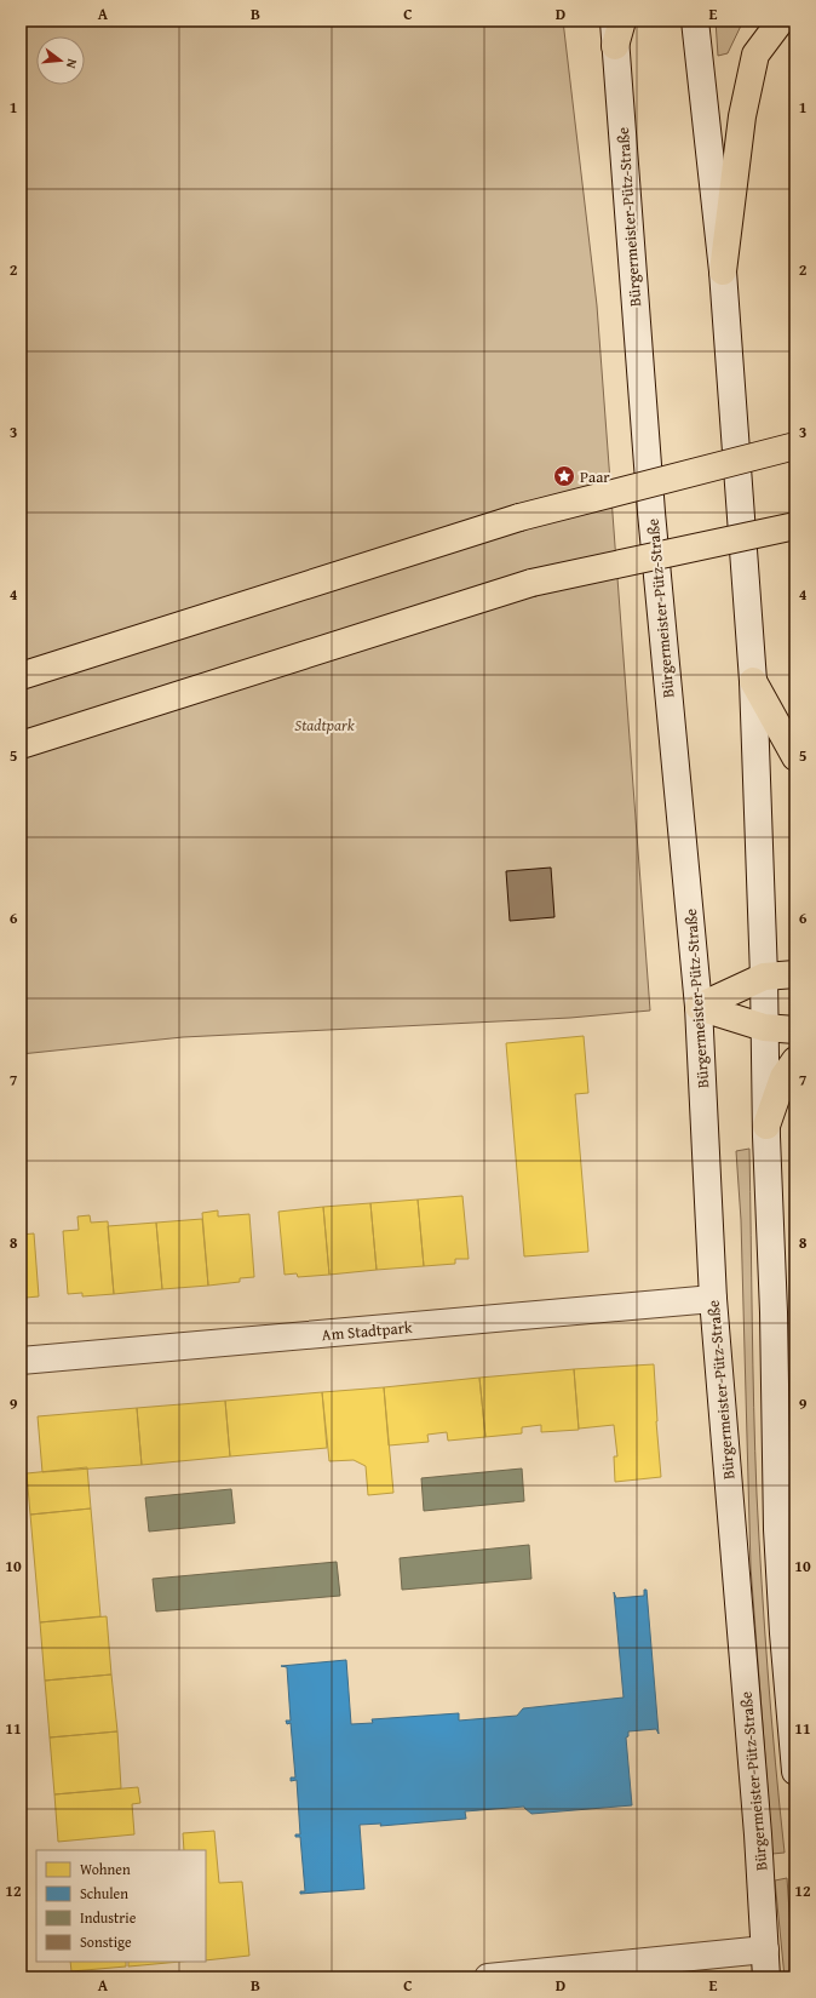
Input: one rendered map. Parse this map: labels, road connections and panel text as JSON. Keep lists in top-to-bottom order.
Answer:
{
  "streets": {
    "main road": ["Bürgermeister-Pütz-Straße", "Am Stadtpark"]
  },
  "crossings": [
    ["Bürgermeister-Pütz-Straße", "Am Stadtpark"]
  ],
  "parks": ["Stadtpark"],
  "places": {
    "place": ["Paar"]
  },
  "legend": [
    "Wohnen",
    "Schulen",
    "Industrie",
    "Sonstige"
  ],
  "north": "right",
  "grid": {
    "columns": [
      "A",
      "B",
      "C",
      "D",
      "E"
    ],
    "rows": [
      "1",
      "2",
      "3",
      "4",
      "5",
      "6",
      "7",
      "8",
      "9",
      "10",
      "11",
      "12"
    ]
  }
}
